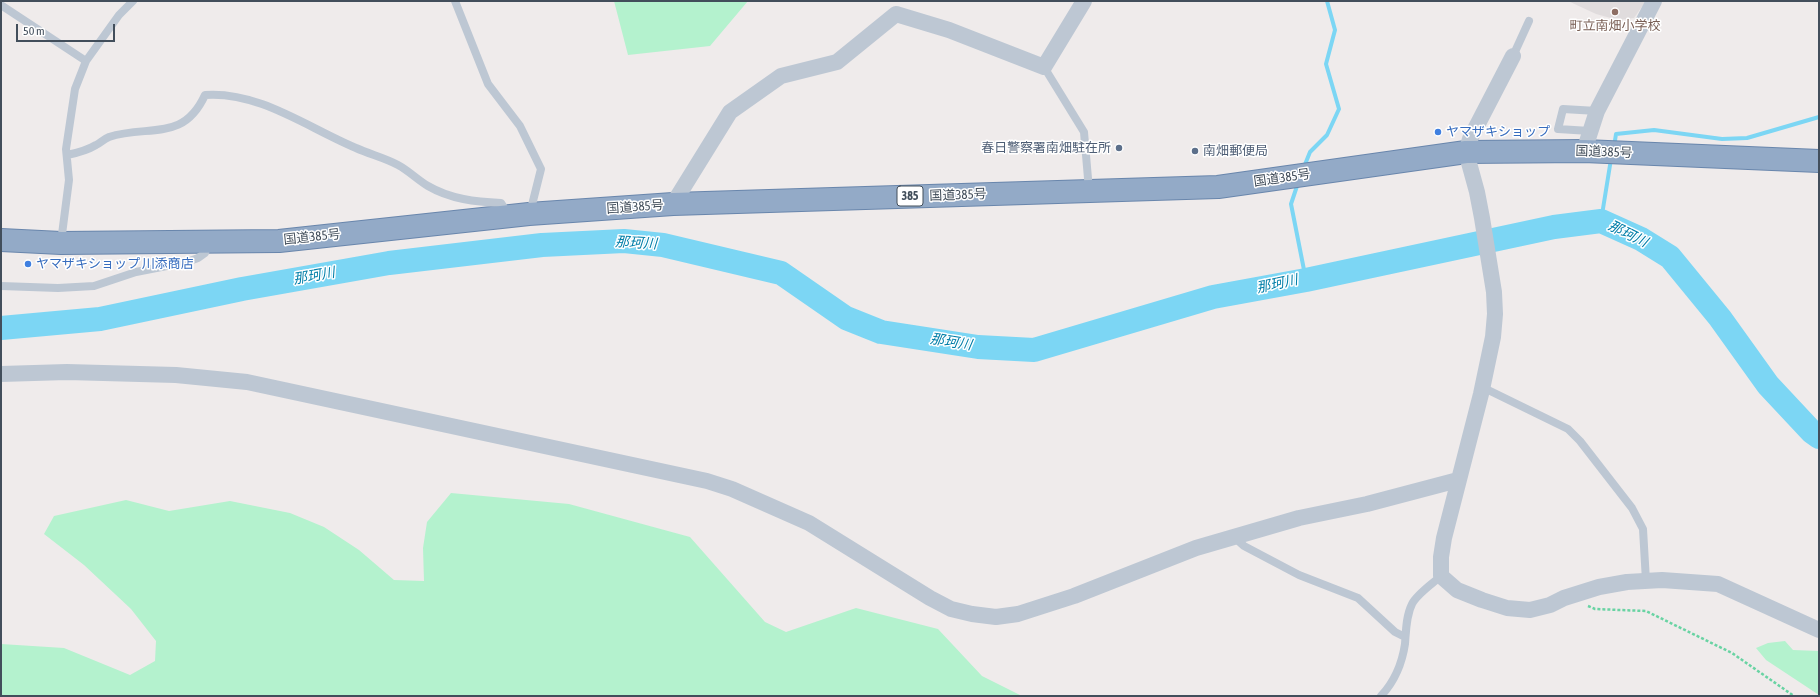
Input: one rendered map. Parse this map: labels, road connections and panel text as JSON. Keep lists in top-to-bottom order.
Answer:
{
  "streets": {
    "highway": ["国道385号", "385"]
  },
  "water": ["那珂川"],
  "places": [
    "町立南畑小学校",
    "ヤマザキショップ",
    "春日警察署南畑駐在所",
    "南畑郵便局",
    "ヤマザキショップ 川添商店"
  ],
  "scale_bar": "50 m"
}
